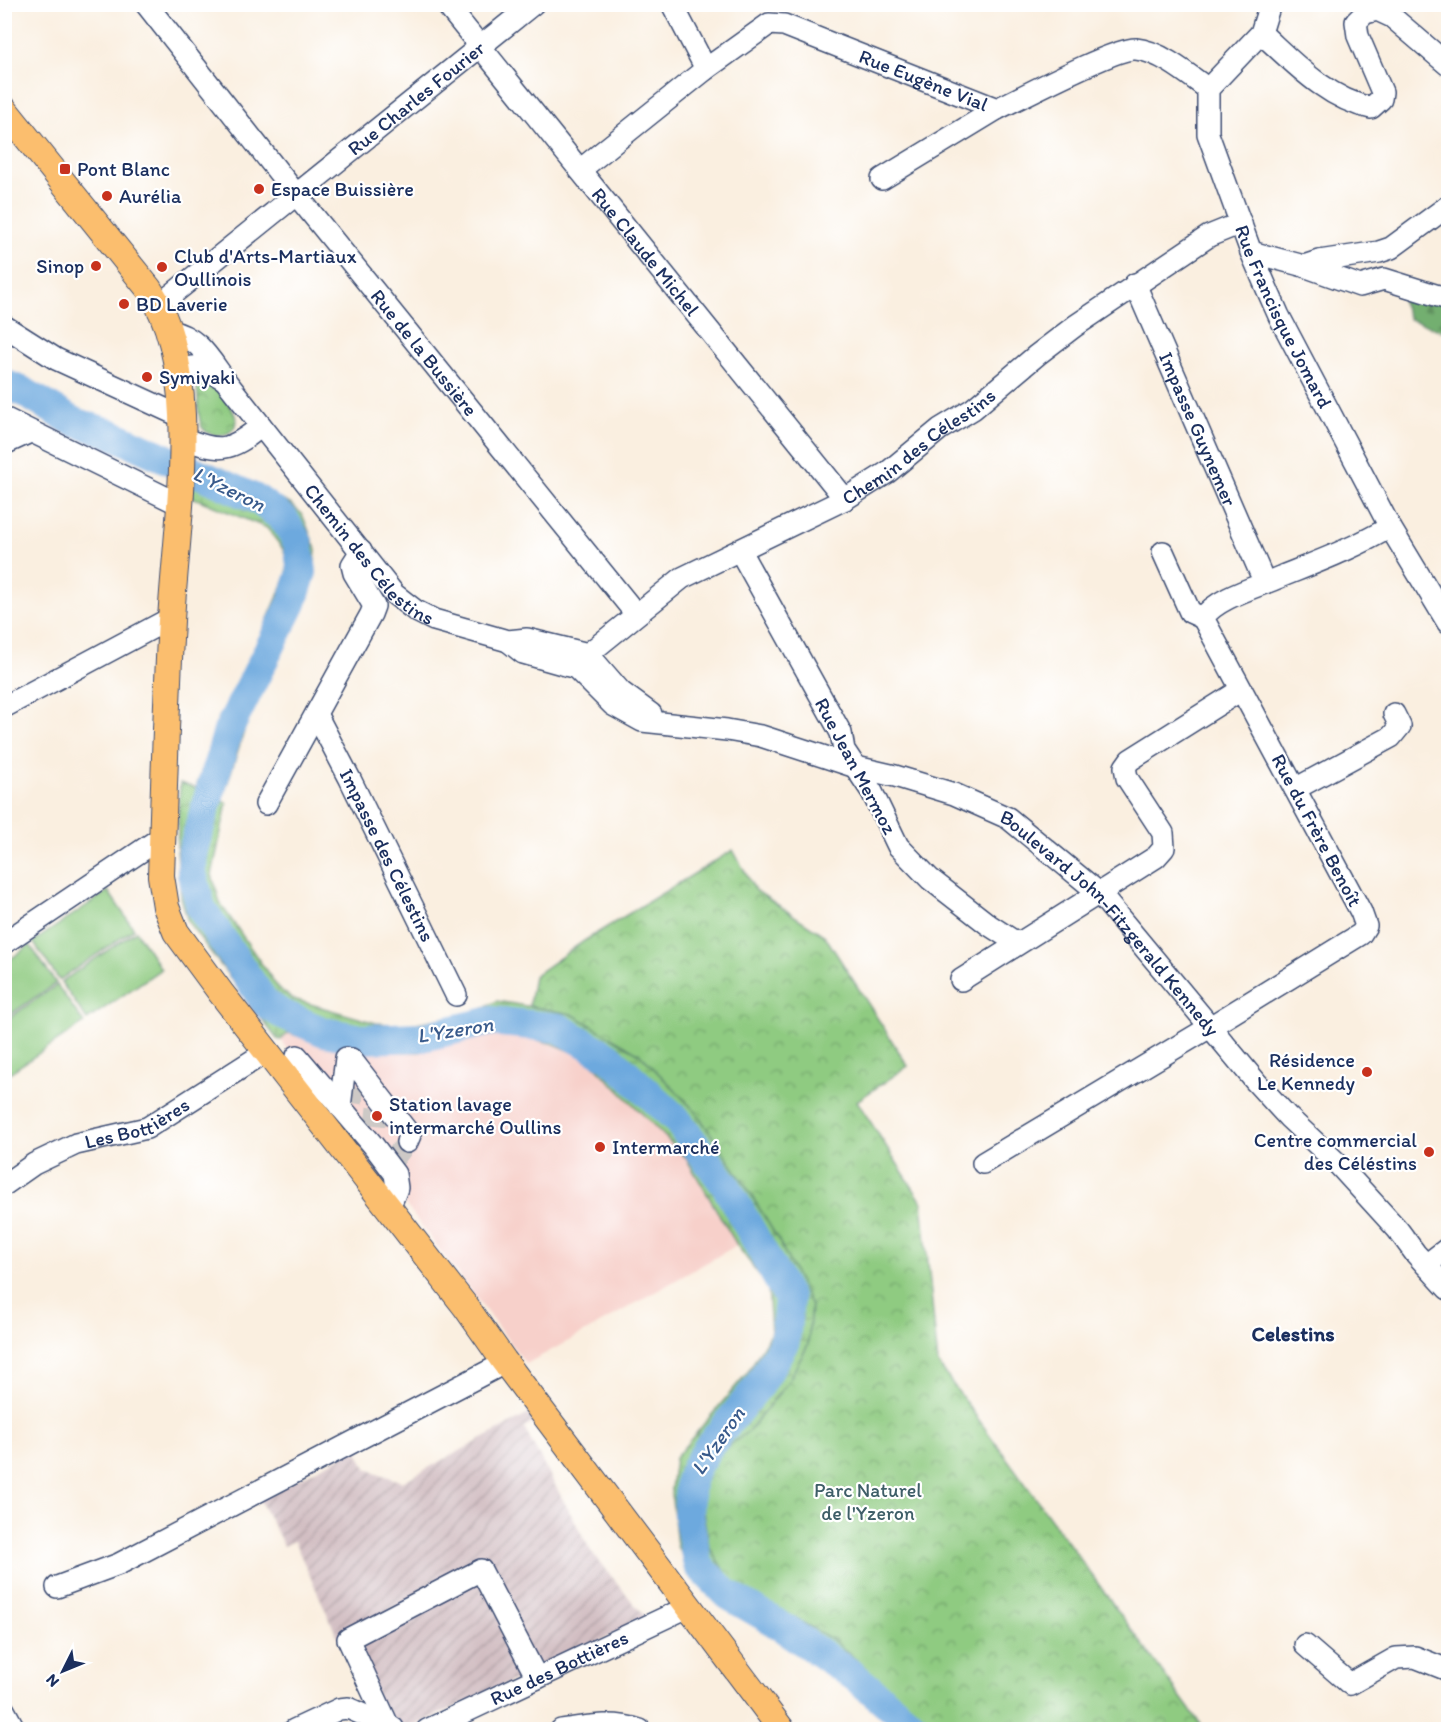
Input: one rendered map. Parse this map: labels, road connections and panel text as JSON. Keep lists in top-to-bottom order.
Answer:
{
  "streets": {
    "street": [
      "Rue Eugène Vial",
      "Rue Charles Fourier",
      "Rue Claude Michel",
      "Rue Francisque Jomard",
      "Rue de la Bussière",
      "Impasse Guynemer",
      "Chemin des Célestins",
      "Rue Jean Mermoz",
      "Rue du Frère Benoît",
      "Impasse des Célestins",
      "Boulevard John-Fitzgerald Kennedy",
      "Les Bottières",
      "Rue des Bottières"
    ]
  },
  "crossings": [
    ["Rue Eugène Vial", "Rue Claude Michel"],
    ["Rue Eugène Vial", "Rue Francisque Jomard"],
    ["Rue Charles Fourier", "Rue Claude Michel"],
    ["Rue Charles Fourier", "Rue de la Bussière"],
    ["Rue Claude Michel", "Chemin des Célestins"],
    ["Rue Francisque Jomard", "Chemin des Célestins"],
    ["Rue de la Bussière", "Chemin des Célestins"],
    ["Impasse Guynemer", "Chemin des Célestins"],
    ["Chemin des Célestins", "Rue Jean Mermoz"],
    ["Chemin des Célestins", "Boulevard John-Fitzgerald Kennedy"],
    ["Rue Jean Mermoz", "Boulevard John-Fitzgerald Kennedy"],
    ["Rue du Frère Benoît", "Boulevard John-Fitzgerald Kennedy"]
  ],
  "districts": ["Celestins"],
  "water": ["L'Yzeron"],
  "parks": ["Parc Naturel de l'Yzeron"],
  "places": {
    "transit": ["Pont Blanc"],
    "other": [
      "Espace Buissière",
      "Aurélia",
      "Sinop",
      "Club d'Arts-Martiaux Oullinois",
      "BD Laverie",
      "Symiyaki",
      "Résidence Le Kennedy",
      "Station lavage intermarché Oullins",
      "Intermarché",
      "Centre commercial des Céléstins"
    ]
  },
  "north": "bottom left"
}
